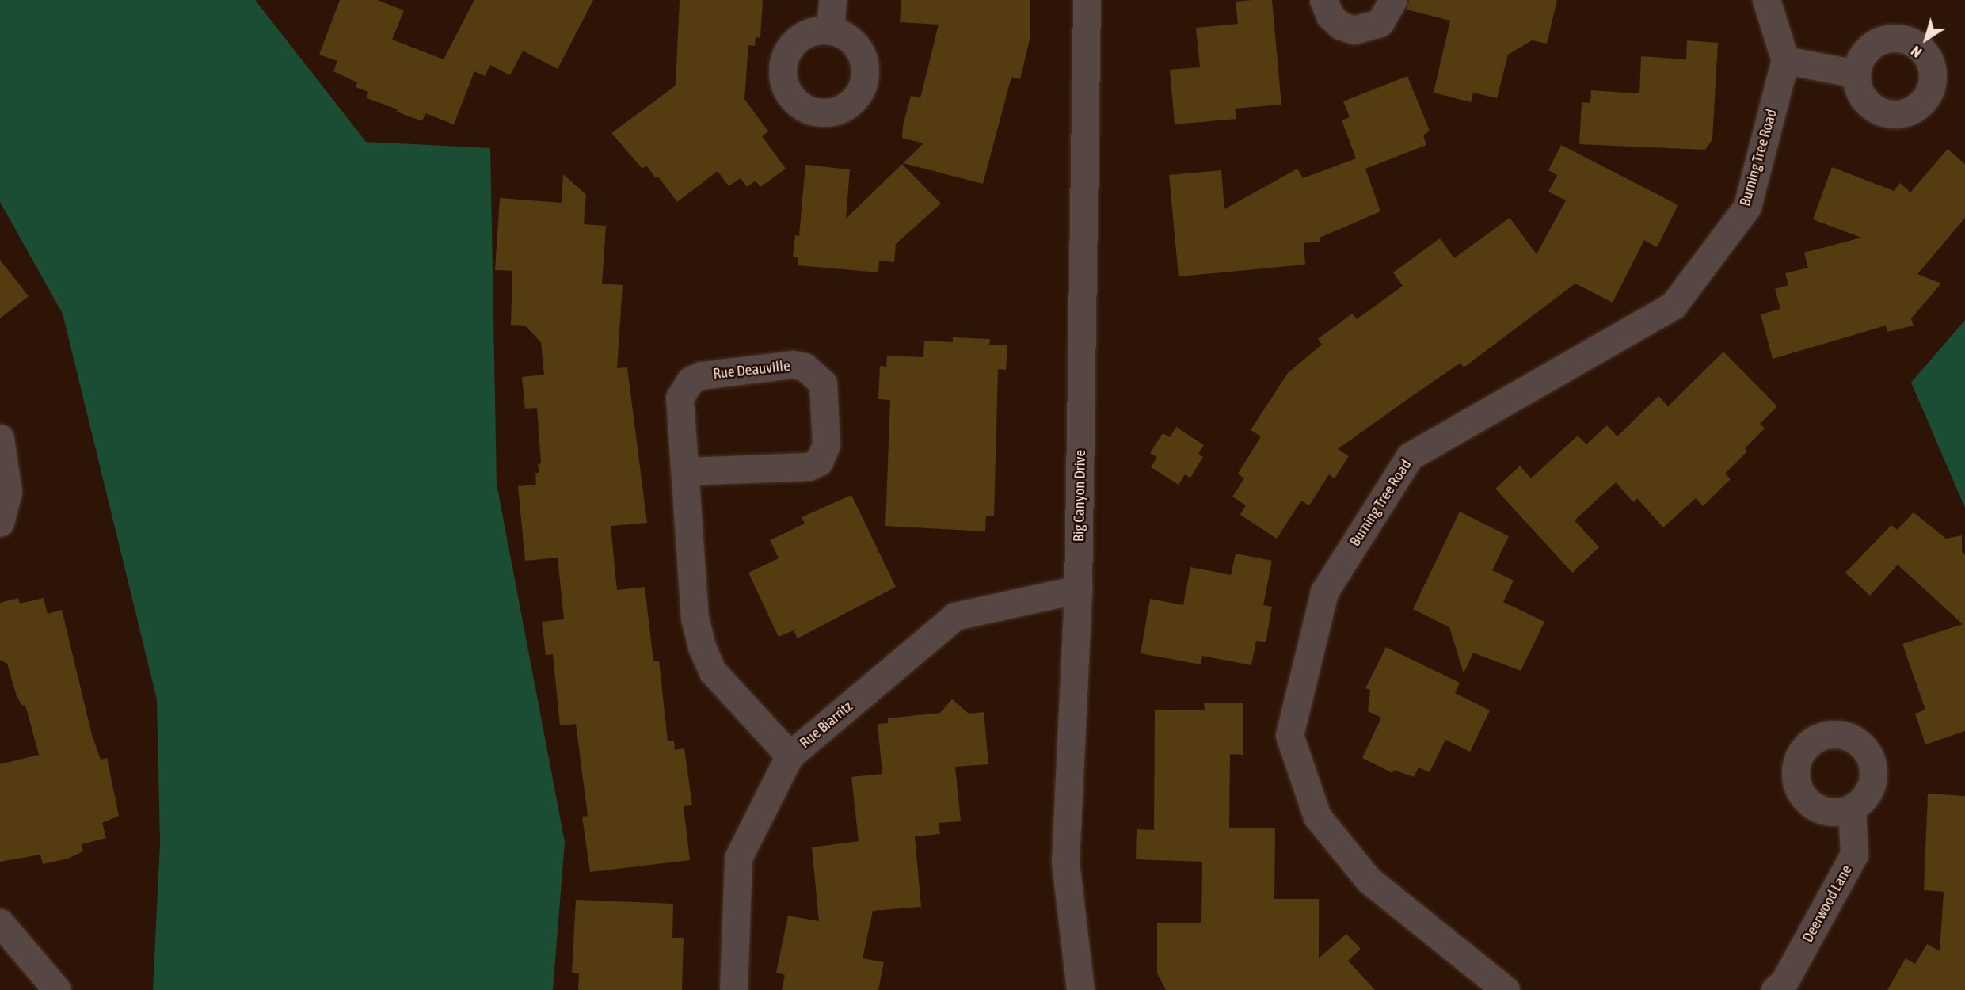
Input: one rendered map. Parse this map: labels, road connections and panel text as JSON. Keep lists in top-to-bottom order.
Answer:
{
  "streets": {
    "street": [
      "Burning Tree Road",
      "Rue Deauville",
      "Big Canyon Drive",
      "Rue Biarritz",
      "Deerwood Lane"
    ]
  },
  "crossings": [
    ["Rue Deauville", "Rue Biarritz"],
    ["Big Canyon Drive", "Rue Biarritz"]
  ],
  "north": "bottom left"
}
